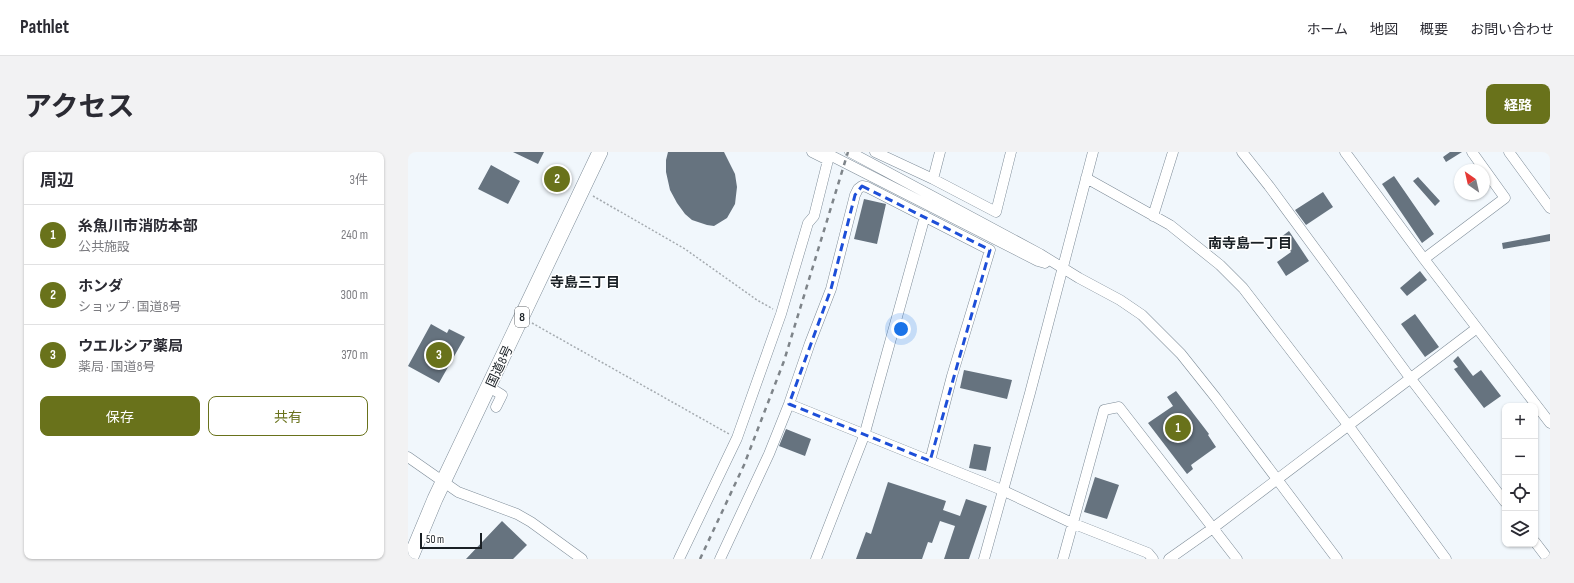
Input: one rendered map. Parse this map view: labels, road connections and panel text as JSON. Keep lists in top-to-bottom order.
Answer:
{
  "streets": {
    "highway": ["8", "国道8号"]
  },
  "districts": ["南寺島一丁目", "寺島三丁目"],
  "scale_bar": "50 m",
  "north": "top left",
  "page": {
    "header": "Pathlet",
    "nav": [
      "ホーム",
      "地図",
      "概要",
      "お問い合わせ"
    ],
    "title": "アクセス",
    "buttons": [
      "経路",
      ["保存", "共有"]
    ],
    "heading": ["周辺", "3件"],
    "pins": ["2", "3", "1"],
    "list": [
      {
        "mark": "1",
        "name": "糸魚川市消防本部",
        "note": "公共施設",
        "value": "240 m"
      },
      {
        "mark": "2",
        "name": "ホンダ",
        "note": "ショップ · 国道8号",
        "value": "300 m"
      },
      {
        "mark": "3",
        "name": "ウエルシア薬局",
        "note": "薬局 · 国道8号",
        "value": "370 m"
      }
    ],
    "map_buttons": ["+", "−"],
    "scale": "50 m"
  }
}
